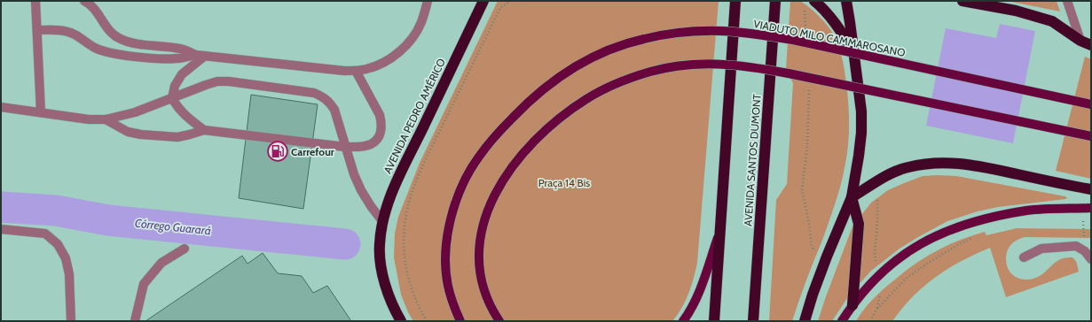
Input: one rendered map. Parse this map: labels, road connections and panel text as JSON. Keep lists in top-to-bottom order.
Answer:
{
  "streets": {
    "highway": ["AVENIDA PEDRO AMÉRICO", "AVENIDA SANTOS DUMONT"],
    "main road": ["VIADUTO MILO CAMMAROSANO"]
  },
  "water": ["Córrego Guarará"],
  "parks": ["Praça 14 Bis"],
  "places": {
    "fuel station": ["Carrefour"]
  }
}
